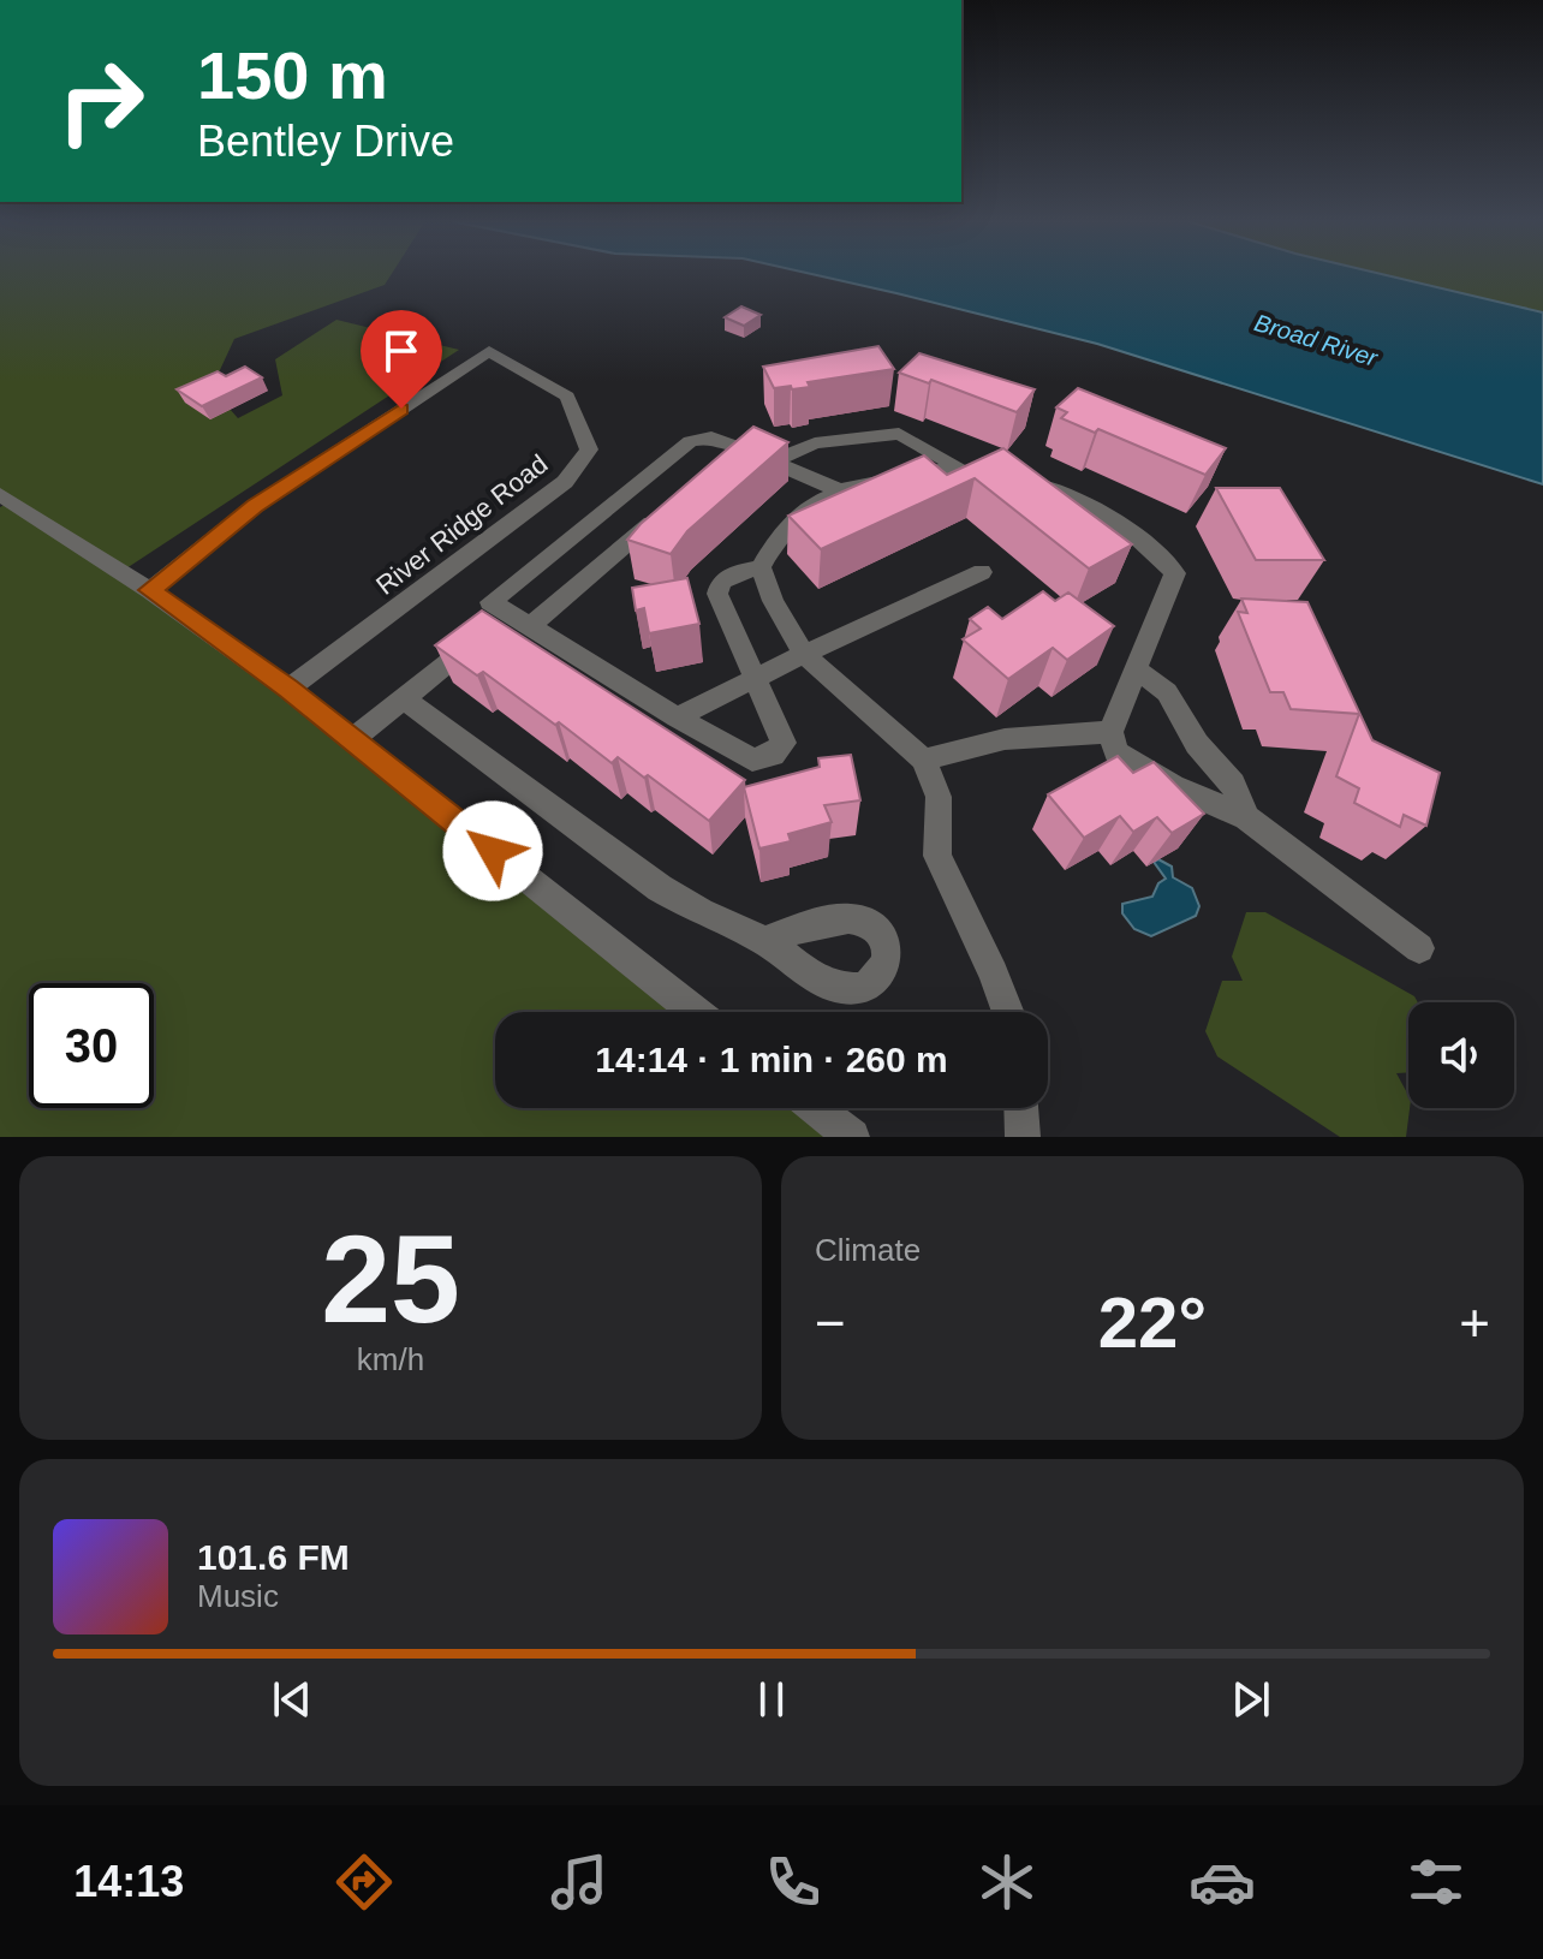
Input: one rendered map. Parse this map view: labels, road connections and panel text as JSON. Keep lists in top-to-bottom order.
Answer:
{
  "streets": {
    "street": ["River Ridge Road"]
  },
  "water": ["Broad River"],
  "page": {
    "turn": ["150 m", "Bentley Drive"],
    "limit": "30",
    "trip": "14:14 · 1 min · 260 m",
    "tile": [
      ["25", "km/h"],
      "Climate"
    ],
    "heat": ["−", "22°", "+"],
    "song": ["101.6 FM", "Music"],
    "tabs": "14:13"
  }
}
